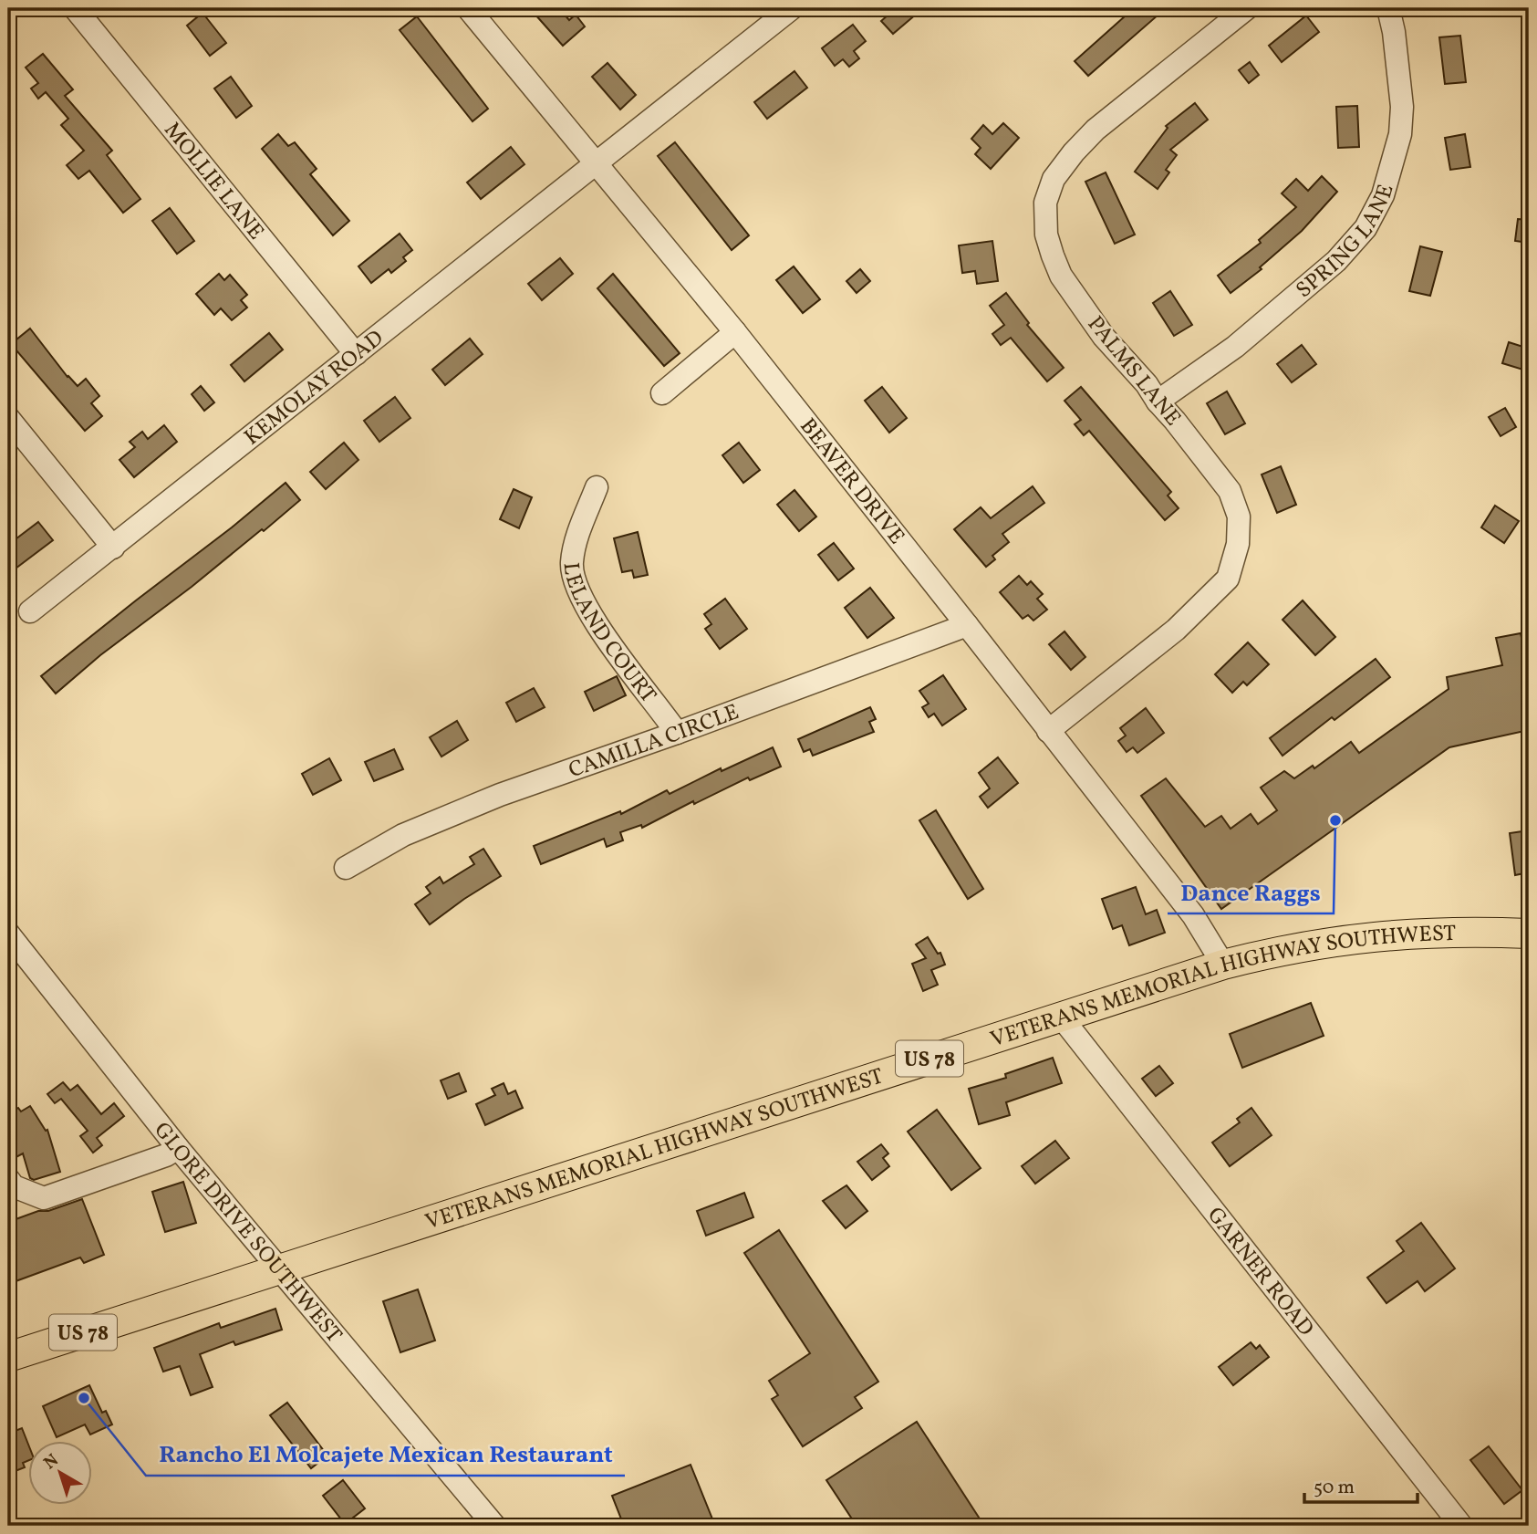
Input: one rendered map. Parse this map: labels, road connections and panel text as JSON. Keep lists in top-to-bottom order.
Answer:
{
  "streets": {
    "main road": ["VETERANS MEMORIAL HIGHWAY SOUTHWEST", "US 78"],
    "street": [
      "MOLLIE LANE",
      "SPRING LANE",
      "PALMS LANE",
      "KEMOLAY ROAD",
      "BEAVER DRIVE",
      "LELAND COURT",
      "CAMILLA CIRCLE",
      "GLORE DRIVE SOUTHWEST",
      "GARNER ROAD"
    ]
  },
  "crossings": [
    ["MOLLIE LANE", "KEMOLAY ROAD"],
    ["SPRING LANE", "PALMS LANE"],
    ["PALMS LANE", "BEAVER DRIVE"],
    ["KEMOLAY ROAD", "BEAVER DRIVE"],
    ["BEAVER DRIVE", "CAMILLA CIRCLE"],
    ["BEAVER DRIVE", "VETERANS MEMORIAL HIGHWAY SOUTHWEST"],
    ["LELAND COURT", "CAMILLA CIRCLE"],
    ["VETERANS MEMORIAL HIGHWAY SOUTHWEST", "GLORE DRIVE SOUTHWEST"],
    ["VETERANS MEMORIAL HIGHWAY SOUTHWEST", "GARNER ROAD"]
  ],
  "places": ["Dance Raggs", "Rancho El Molcajete Mexican Restaurant"],
  "scale_bar": "50 m",
  "north": "top left"
}
